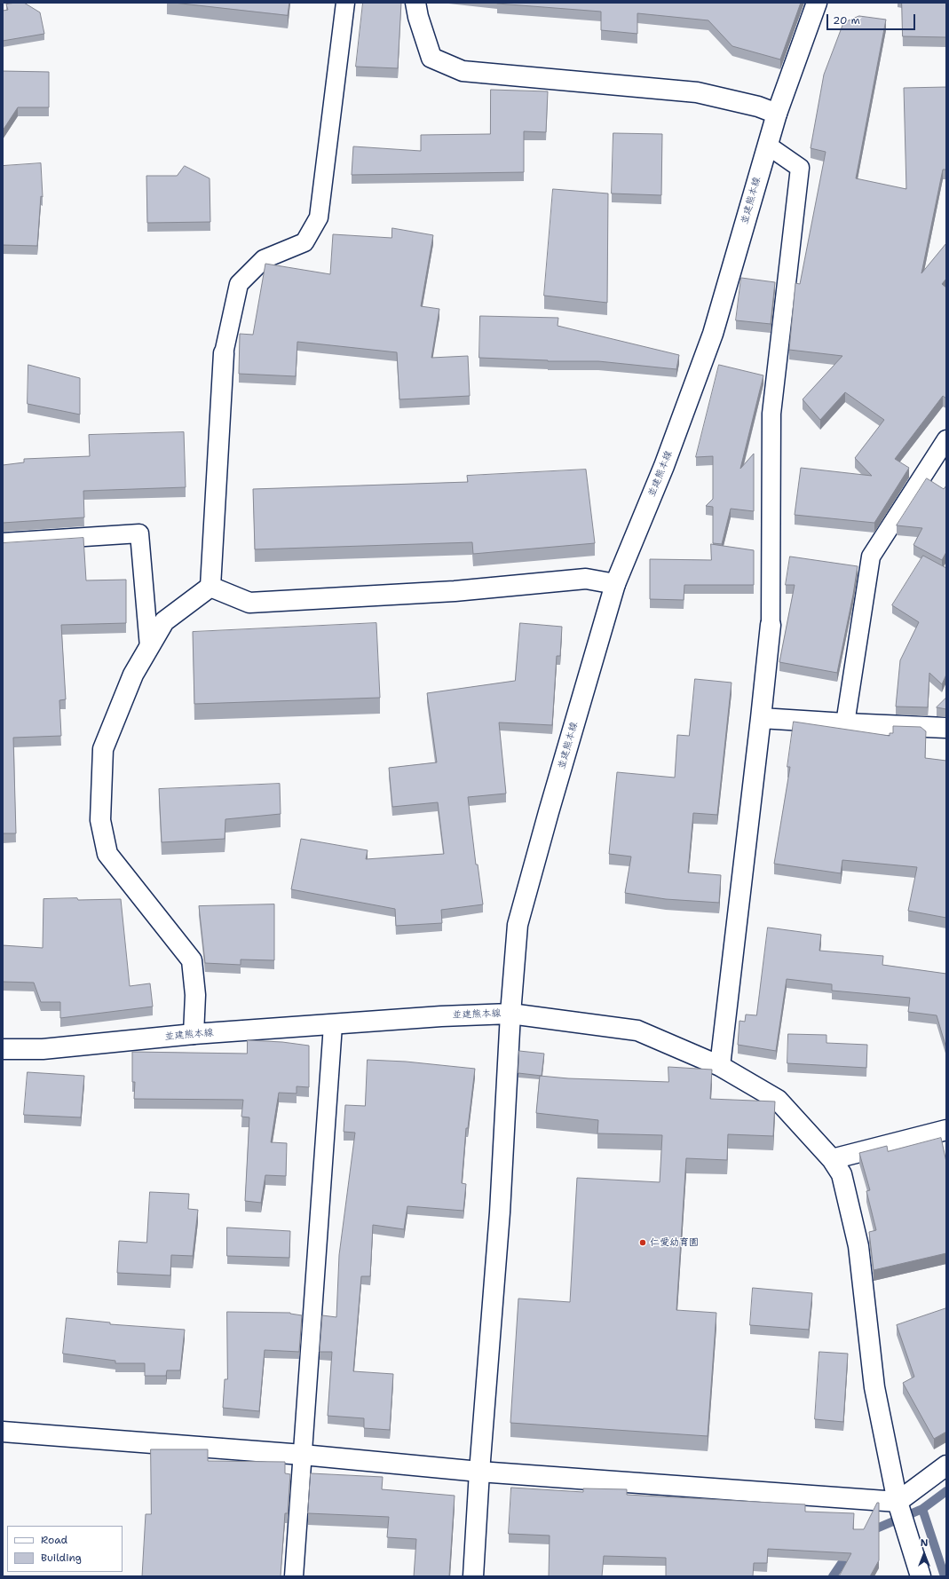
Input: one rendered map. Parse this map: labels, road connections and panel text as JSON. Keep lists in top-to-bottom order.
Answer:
{
  "streets": {
    "street": ["並建熊本線"]
  },
  "places": ["仁愛幼育園"],
  "legend": ["Road", "Building"],
  "scale_bar": "20 m",
  "north": "top"
}
